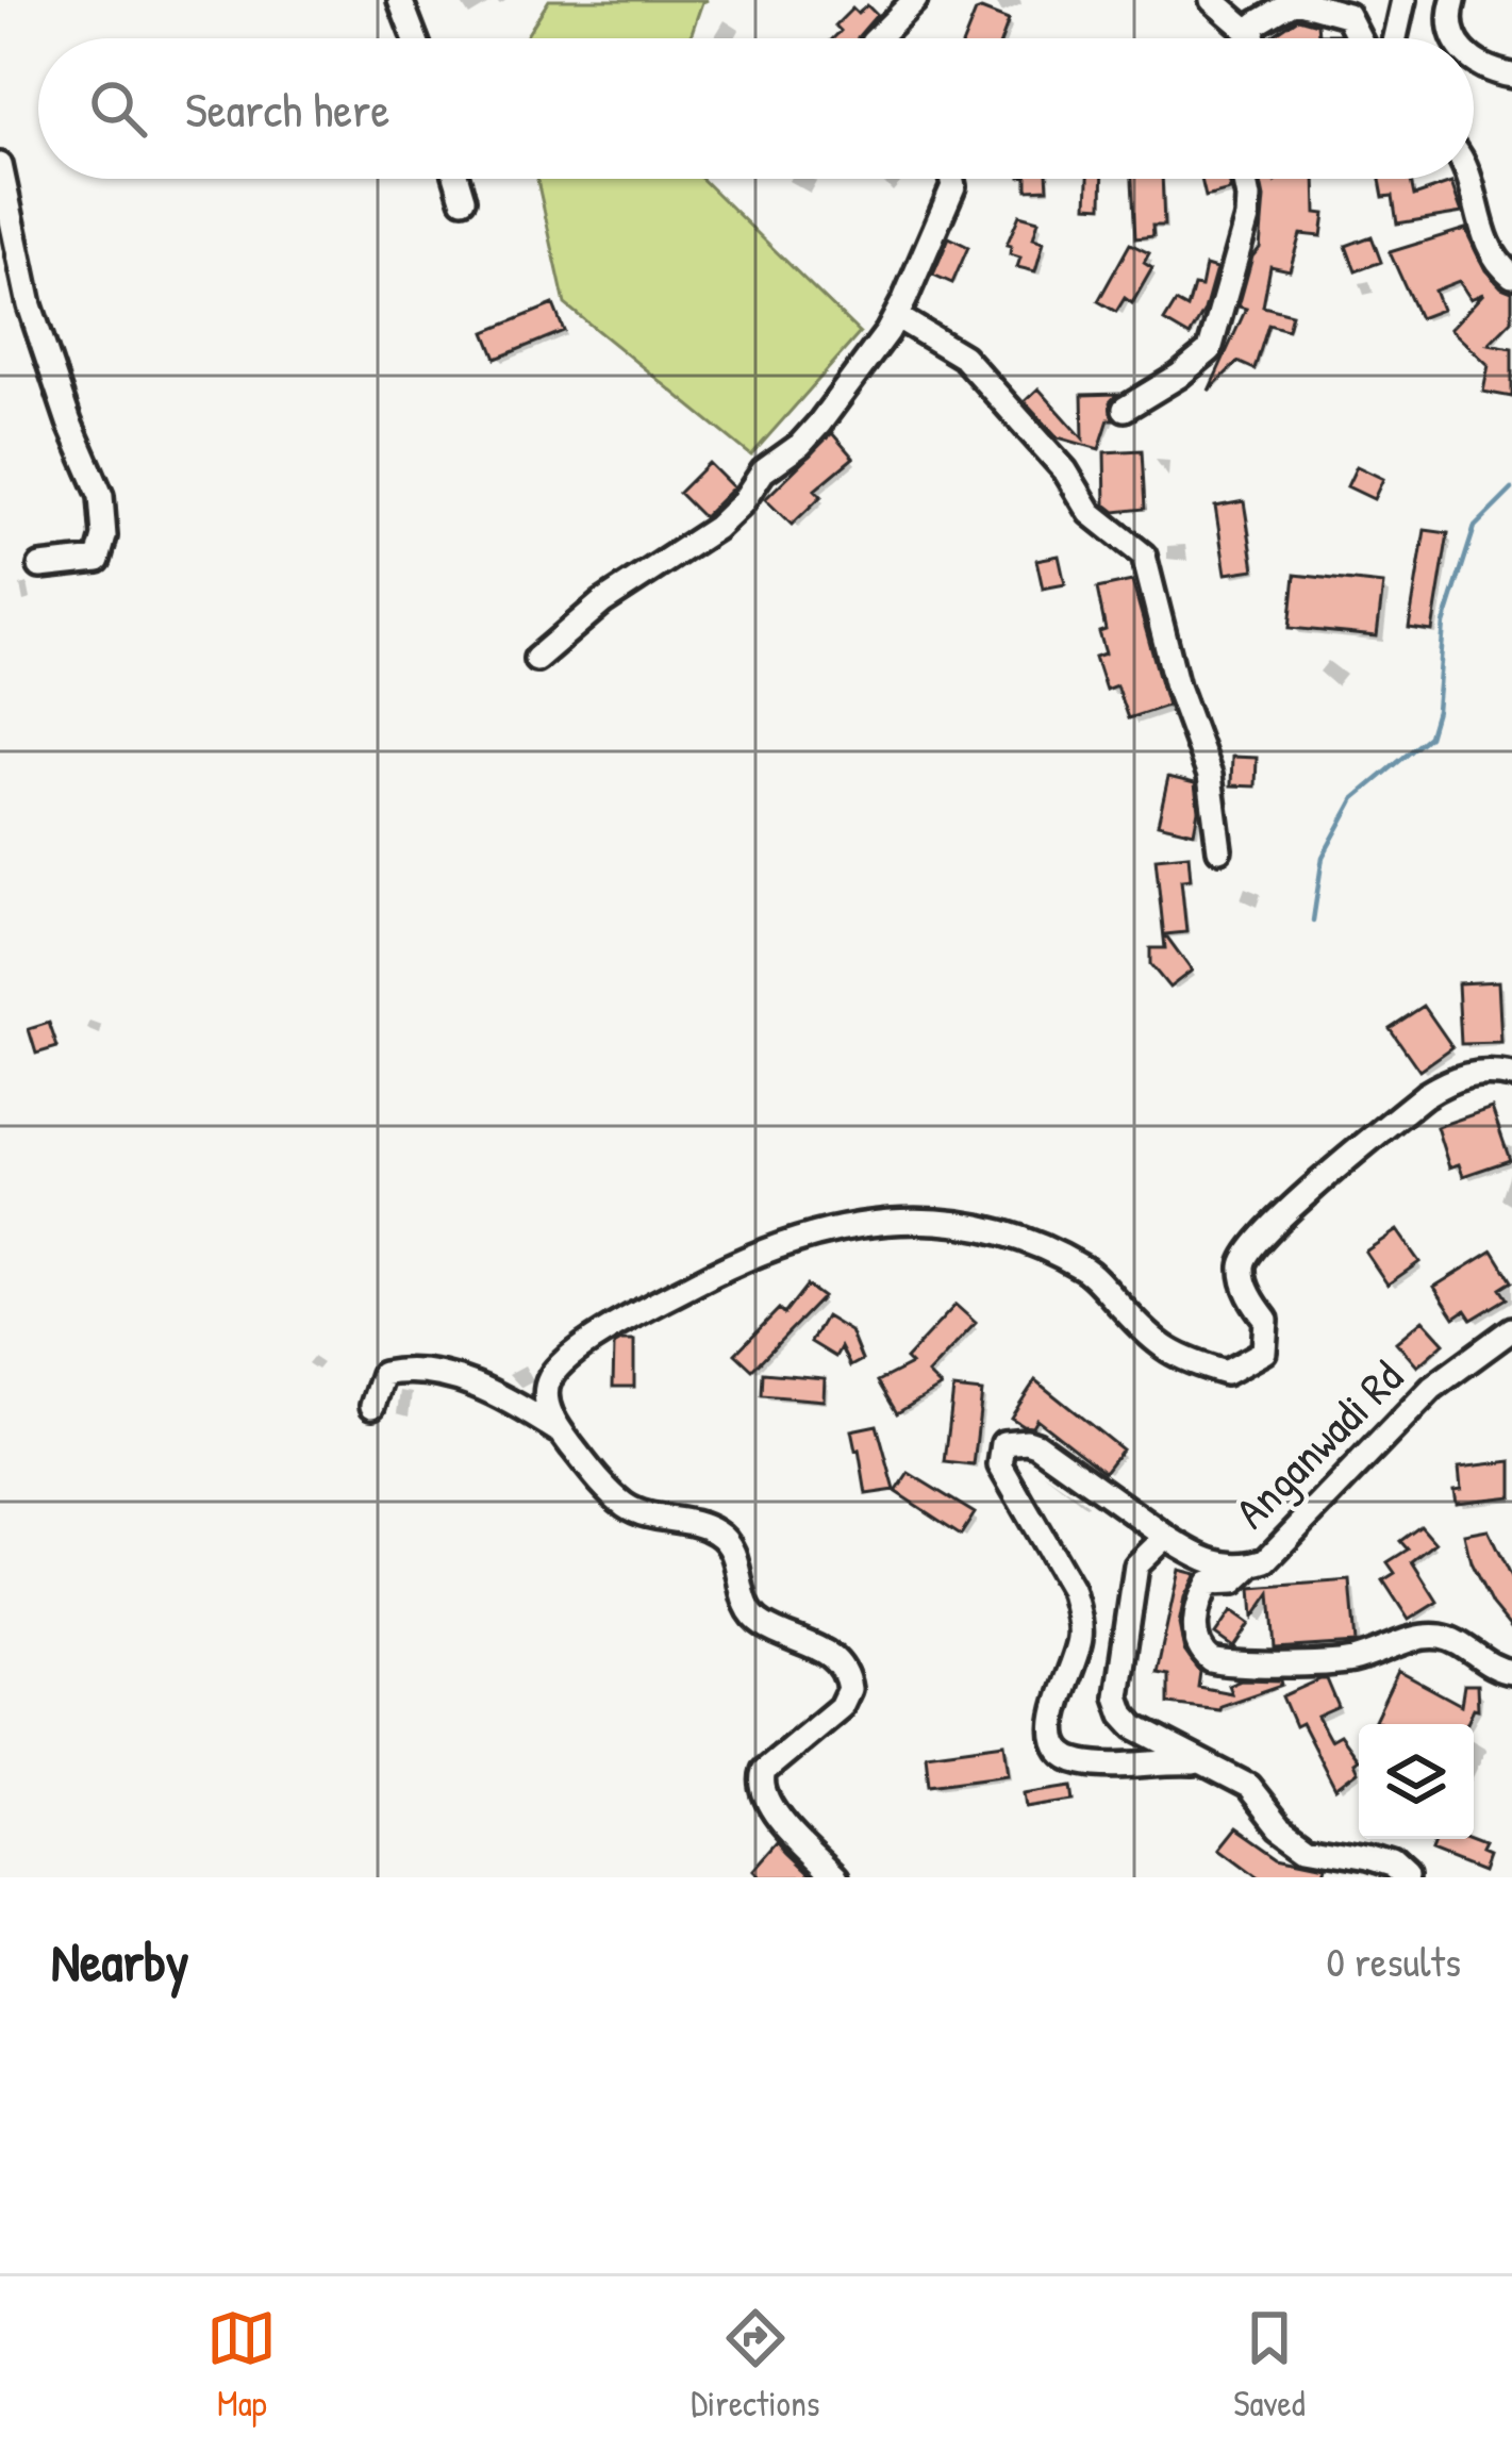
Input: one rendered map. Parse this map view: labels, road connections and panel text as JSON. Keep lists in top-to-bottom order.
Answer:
{
  "streets": {
    "street": ["Anganwadi Rd"]
  },
  "page": {
    "search": "Search here",
    "heading": ["Nearby", "0 results"],
    "nav": ["Map", "Directions", "Saved"]
  }
}
